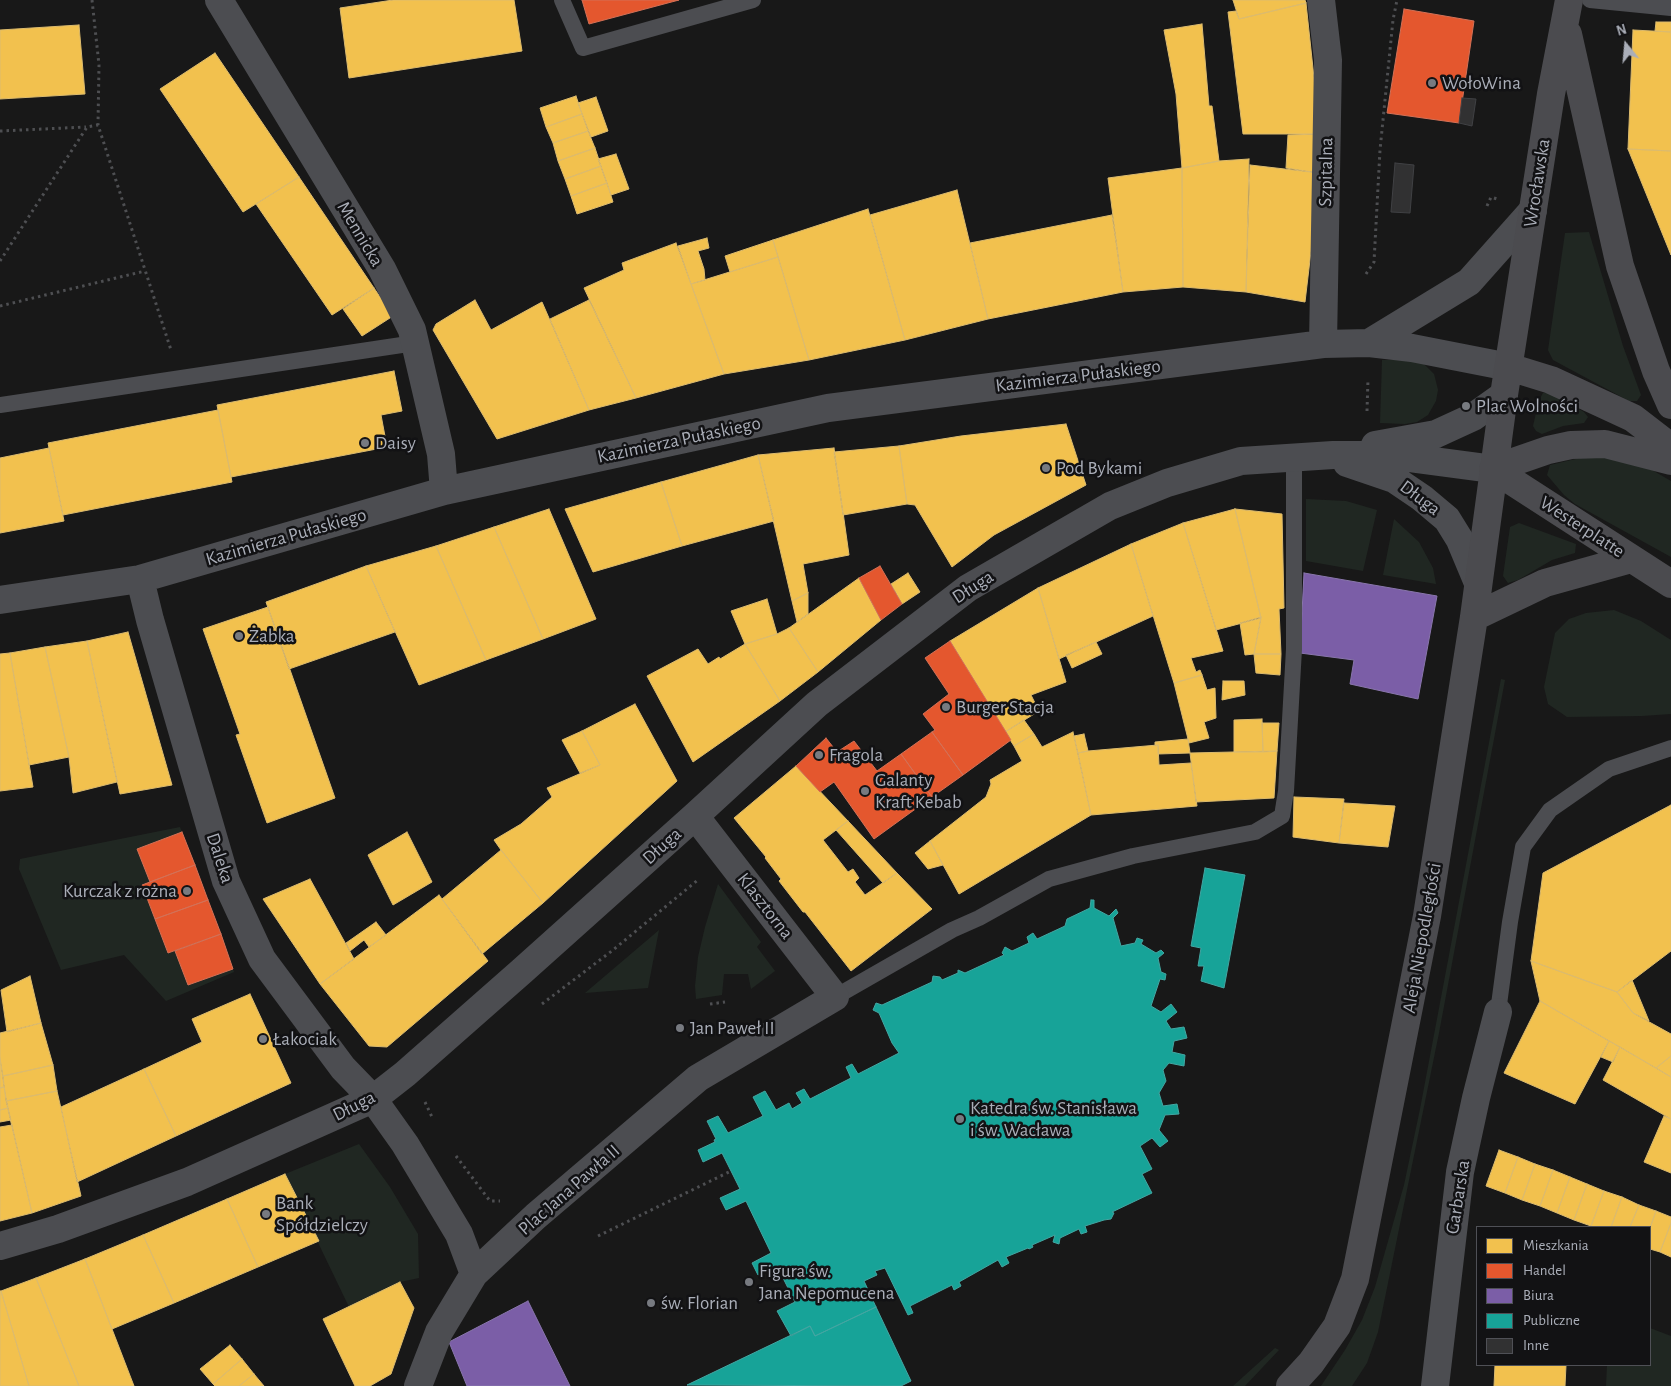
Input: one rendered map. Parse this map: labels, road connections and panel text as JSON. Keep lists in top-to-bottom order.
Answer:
{
  "streets": {
    "main road": ["Wrocławska", "Westerplatte", "Aleja Niepodległości"],
    "street": [
      "Szpitalna",
      "Mennicka",
      "Kazimierza Pułaskiego",
      "Długa",
      "Daleka",
      "Klasztorna",
      "Plac Jana Pawła II",
      "Garbarska"
    ]
  },
  "crossings": [
    ["Szpitalna", "Kazimierza Pułaskiego"],
    ["Wrocławska", "Kazimierza Pułaskiego"],
    ["Wrocławska", "Aleja Niepodległości"],
    ["Mennicka", "Kazimierza Pułaskiego"],
    ["Kazimierza Pułaskiego", "Daleka"],
    ["Kazimierza Pułaskiego", "Aleja Niepodległości"],
    ["Długa", "Westerplatte"],
    ["Długa", "Daleka"],
    ["Długa", "Klasztorna"],
    ["Długa", "Aleja Niepodległości"],
    ["Westerplatte", "Aleja Niepodległości"],
    ["Klasztorna", "Plac Jana Pawła II"]
  ],
  "places": [
    "WołoWina",
    "Plac Wolności",
    "Daisy",
    "Pod Bykami",
    "Żabka",
    "Burger Stacja",
    "Fragola",
    "Galanty Kraft Kebab",
    "Kurczak z rożna",
    "Jan Paweł II",
    "Łakociak",
    "Katedra św. Stanisława i św. Wacława",
    "Bank Spółdzielczy",
    "Figura św. Jana Nepomucena",
    "św. Florian"
  ],
  "legend": [
    "Mieszkania",
    "Handel",
    "Biura",
    "Publiczne",
    "Inne"
  ],
  "north": "top"
}
